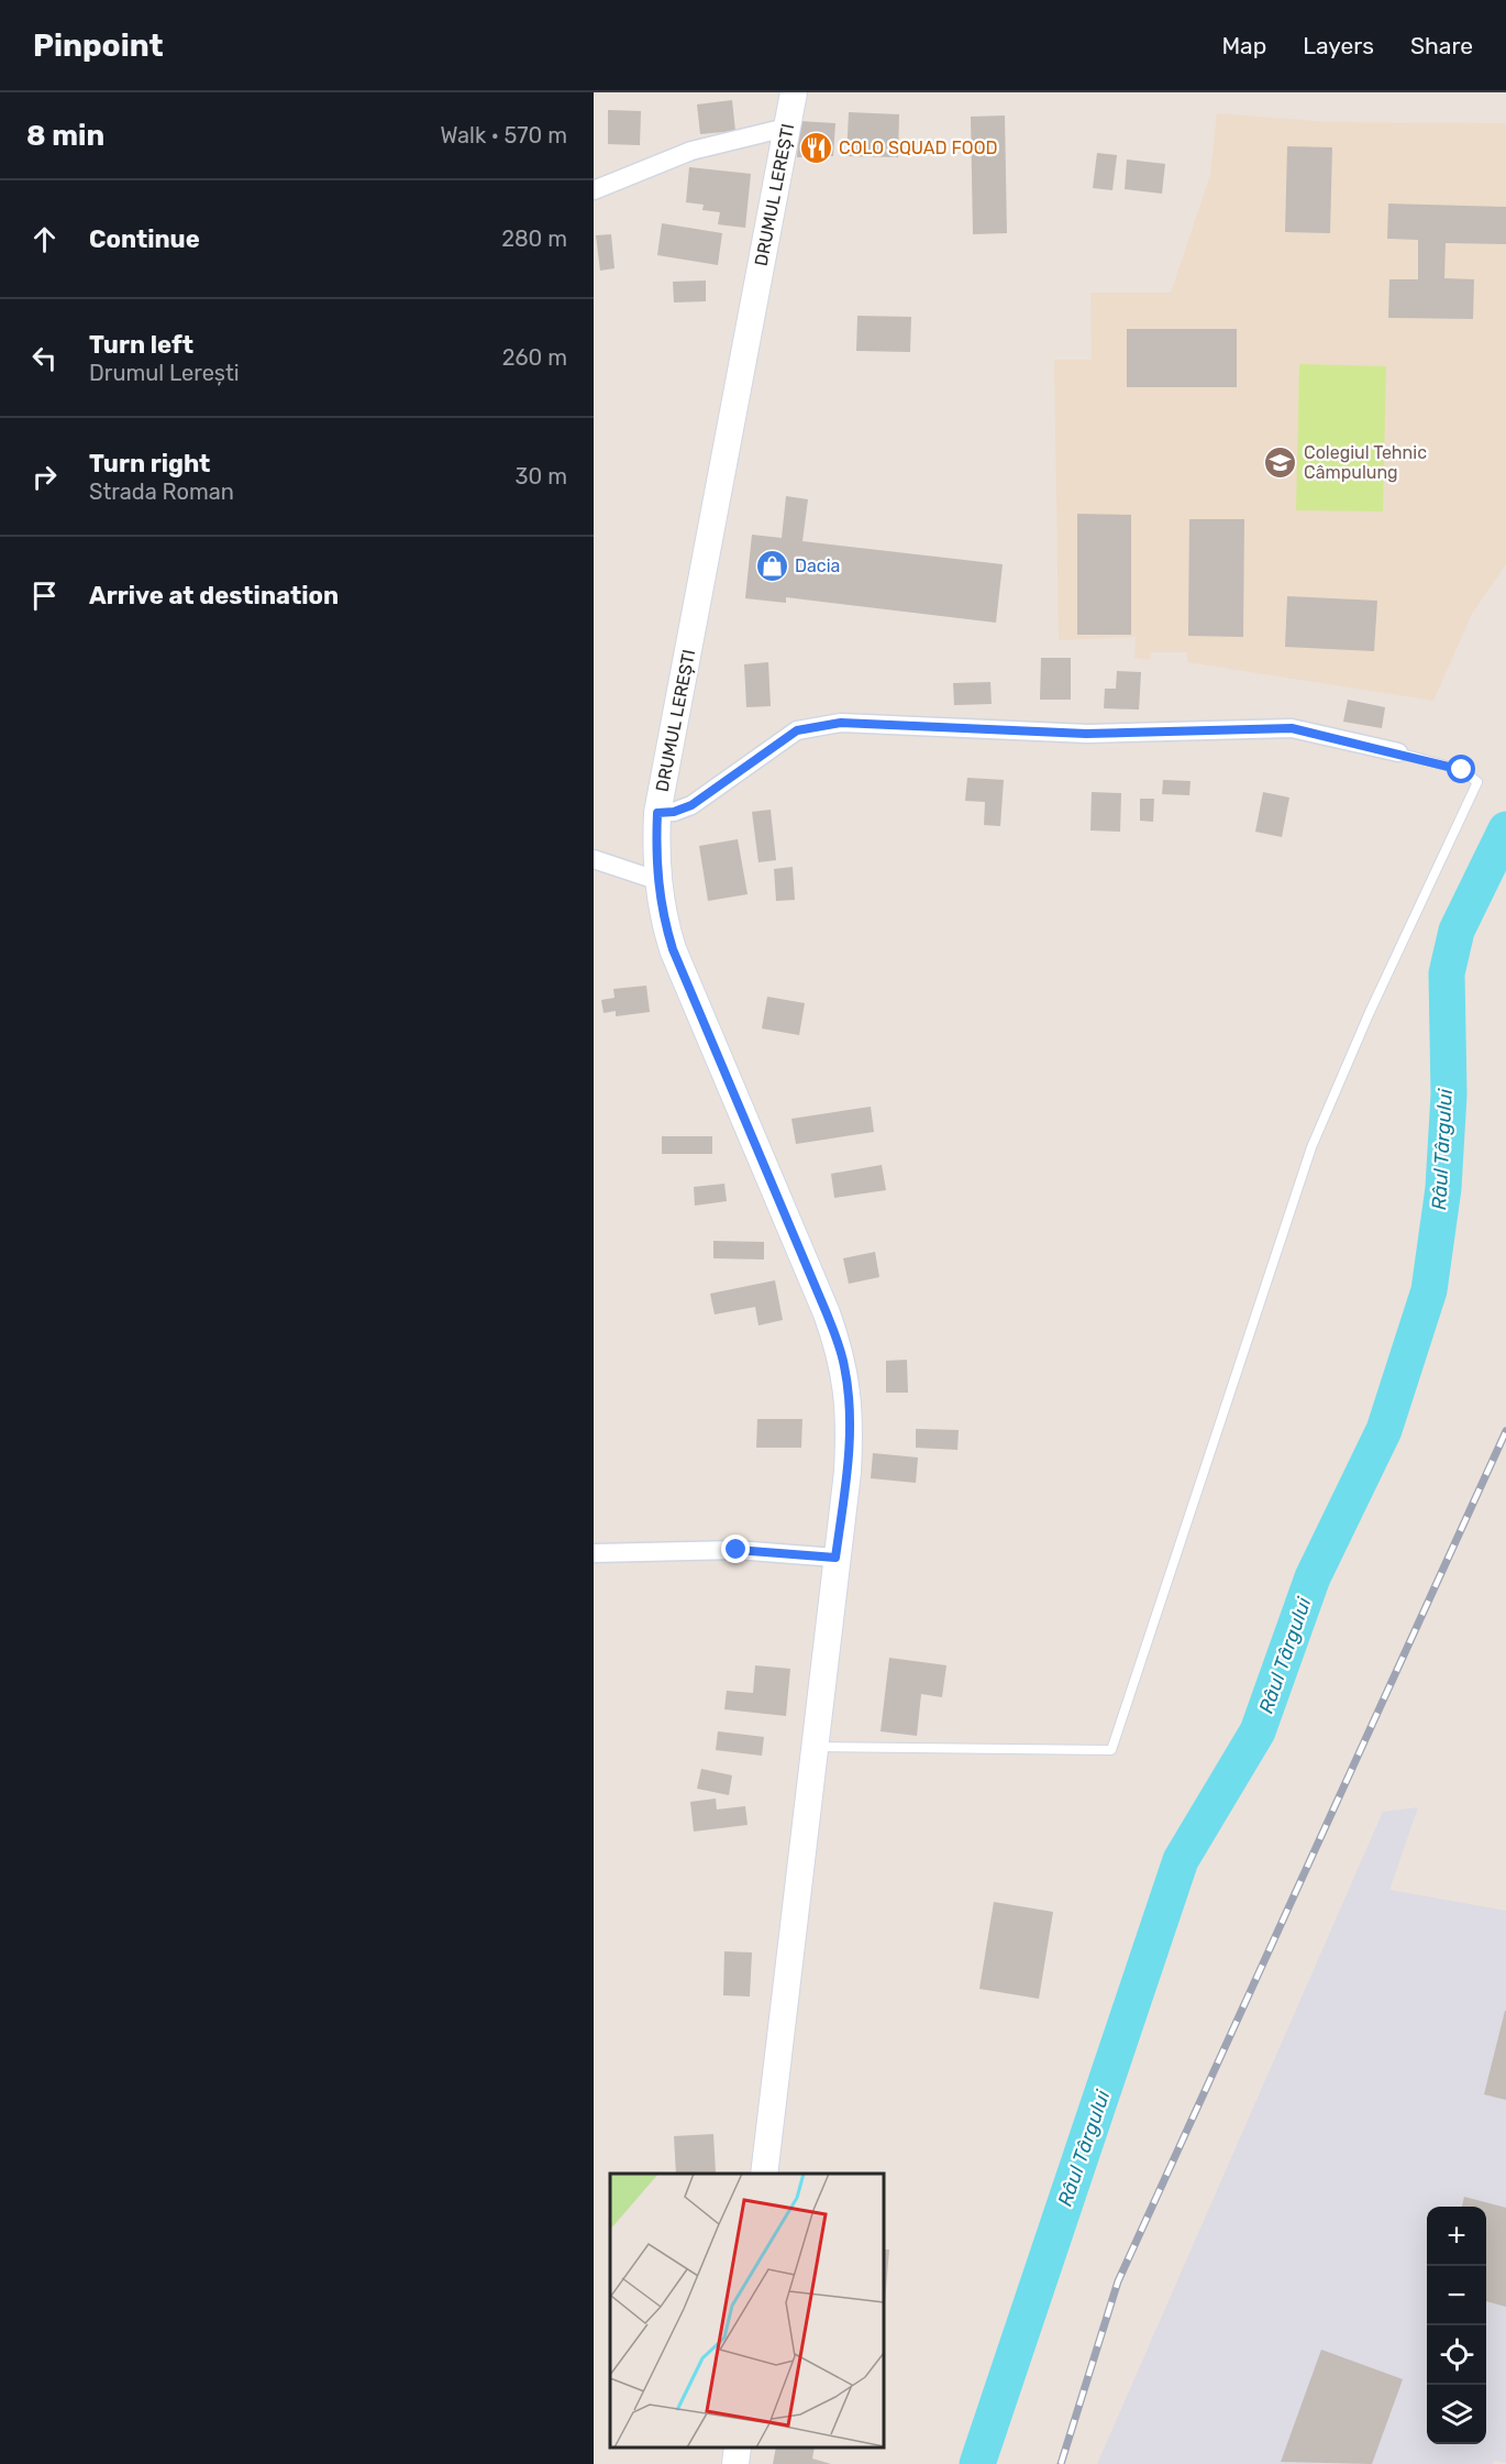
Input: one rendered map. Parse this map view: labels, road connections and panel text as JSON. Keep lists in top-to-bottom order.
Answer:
{
  "streets": {
    "main road": ["DRUMUL LEREȘTI"]
  },
  "water": ["Râul Târgului"],
  "places": {
    "restaurant": ["COLO SQUAD FOOD"],
    "school or university": ["Colegiul Tehnic Câmpulung"],
    "shop": ["Dacia"]
  },
  "page": {
    "header": "Pinpoint",
    "nav": ["Map", "Layers", "Share"],
    "heading": ["8 min", "Walk · 570 m"],
    "list": [
      ["Continue", "280 m"],
      ["Turn left", "Drumul Lerești", "260 m"],
      ["Turn right", "Strada Roman", "30 m"],
      "Arrive at destination"
    ],
    "map_buttons": ["+", "−"]
  }
}
